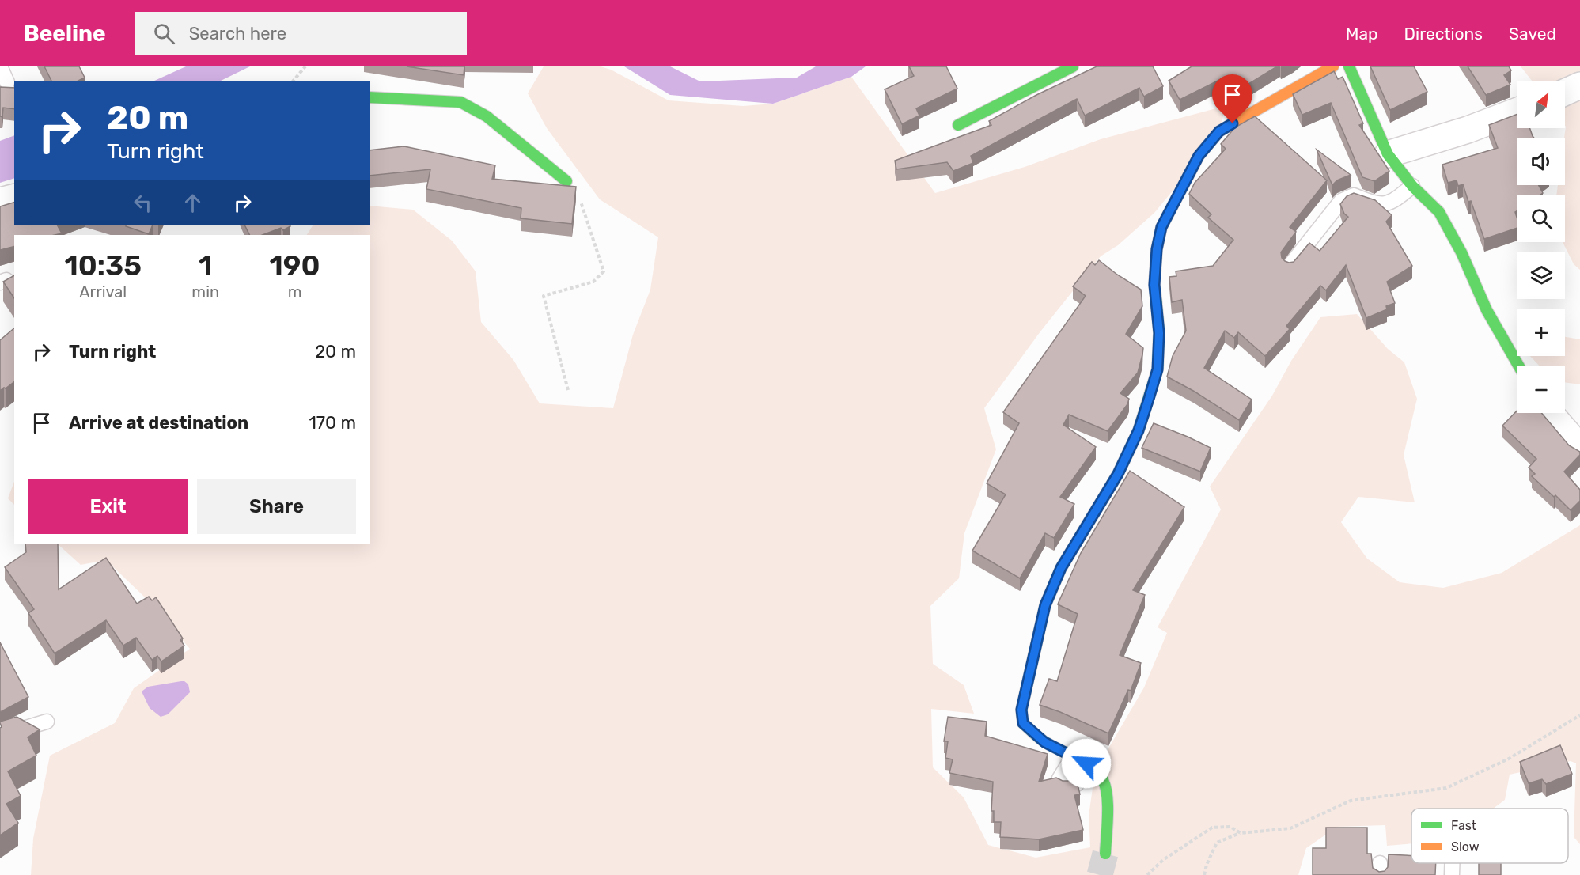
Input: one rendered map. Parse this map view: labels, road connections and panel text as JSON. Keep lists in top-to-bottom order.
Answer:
{
  "legend": ["Fast", "Slow"],
  "north": "top right",
  "page": {
    "header": "Beeline",
    "search": "Search here",
    "nav": ["Map", "Directions", "Saved"],
    "map_buttons": ["+", "−"],
    "turn": ["20 m", "Turn right"],
    "eta": [
      "10:35",
      "Arrival",
      "1",
      "min",
      "190",
      "m"
    ],
    "list": [
      {
        "name": "Turn right",
        "value": "20 m"
      },
      {
        "name": "Arrive at destination",
        "value": "170 m"
      }
    ],
    "buttons": ["Exit", "Share"]
  }
}
